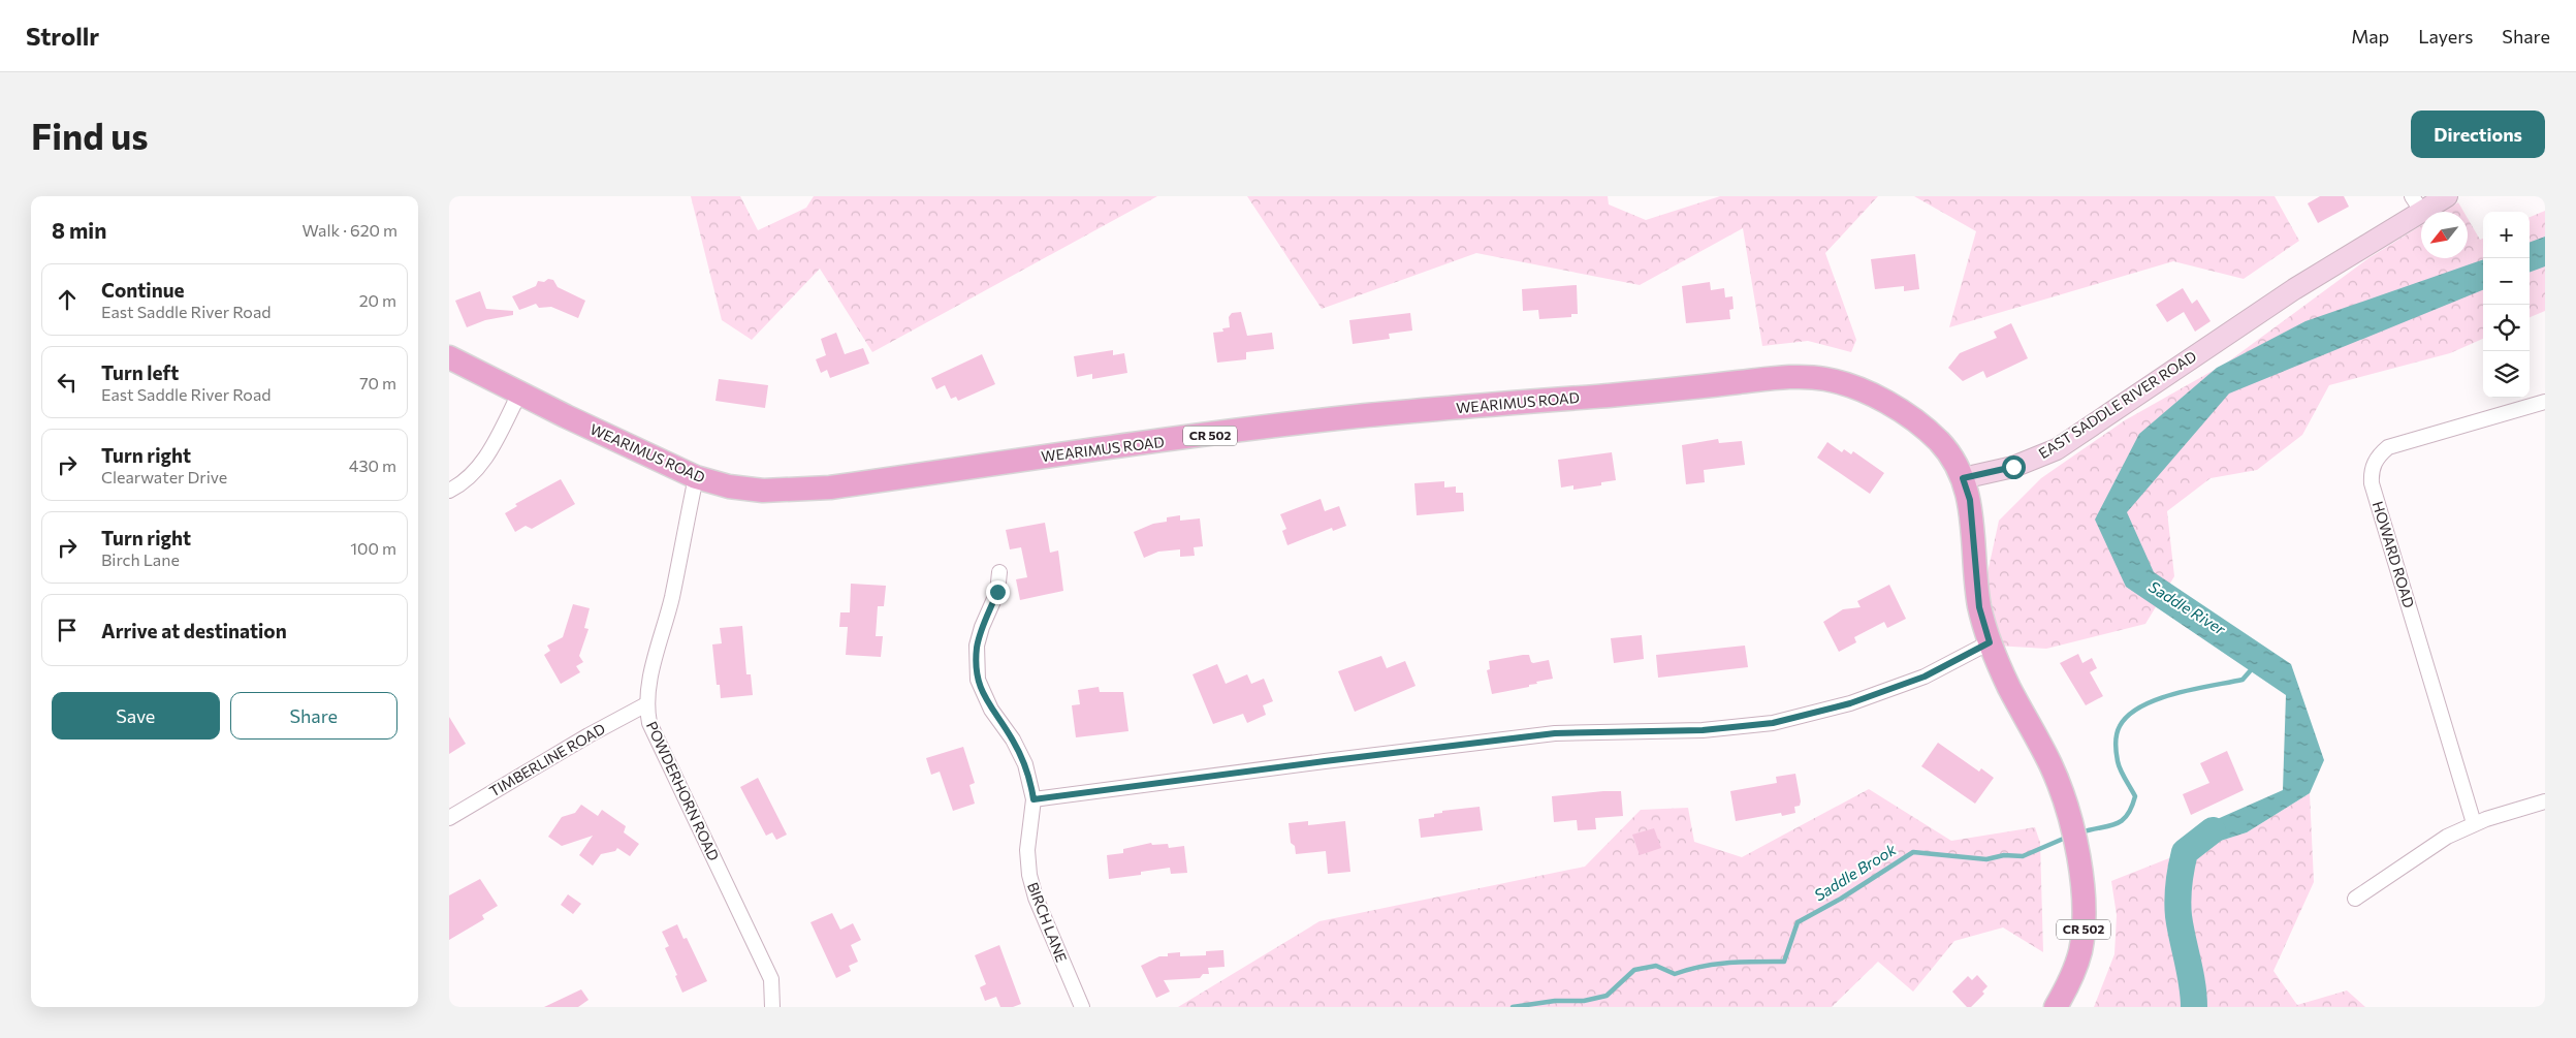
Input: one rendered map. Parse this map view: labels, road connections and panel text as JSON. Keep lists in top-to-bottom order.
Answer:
{
  "streets": {
    "main road": ["WEARIMUS ROAD", "EAST SADDLE RIVER ROAD", "CR 502"],
    "street": [
      "HOWARD ROAD",
      "TIMBERLINE ROAD",
      "POWDERHORN ROAD",
      "BIRCH LANE"
    ]
  },
  "crossings": [
    ["WEARIMUS ROAD", "EAST SADDLE RIVER ROAD"],
    ["WEARIMUS ROAD", "CR 502"],
    ["WEARIMUS ROAD", "POWDERHORN ROAD"],
    ["EAST SADDLE RIVER ROAD", "CR 502"],
    ["TIMBERLINE ROAD", "POWDERHORN ROAD"]
  ],
  "water": ["Saddle River", "Saddle Brook"],
  "north": "bottom left",
  "page": {
    "header": "Strollr",
    "nav": ["Map", "Layers", "Share"],
    "buttons": [
      "Directions",
      ["Save", "Share"]
    ],
    "title": "Find us",
    "heading": ["8 min", "Walk · 620 m"],
    "map_buttons": ["+", "−"],
    "list": [
      ["Continue", "East Saddle River Road", "20 m"],
      ["Turn left", "East Saddle River Road", "70 m"],
      ["Turn right", "Clearwater Drive", "430 m"],
      ["Turn right", "Birch Lane", "100 m"],
      "Arrive at destination"
    ]
  }
}
